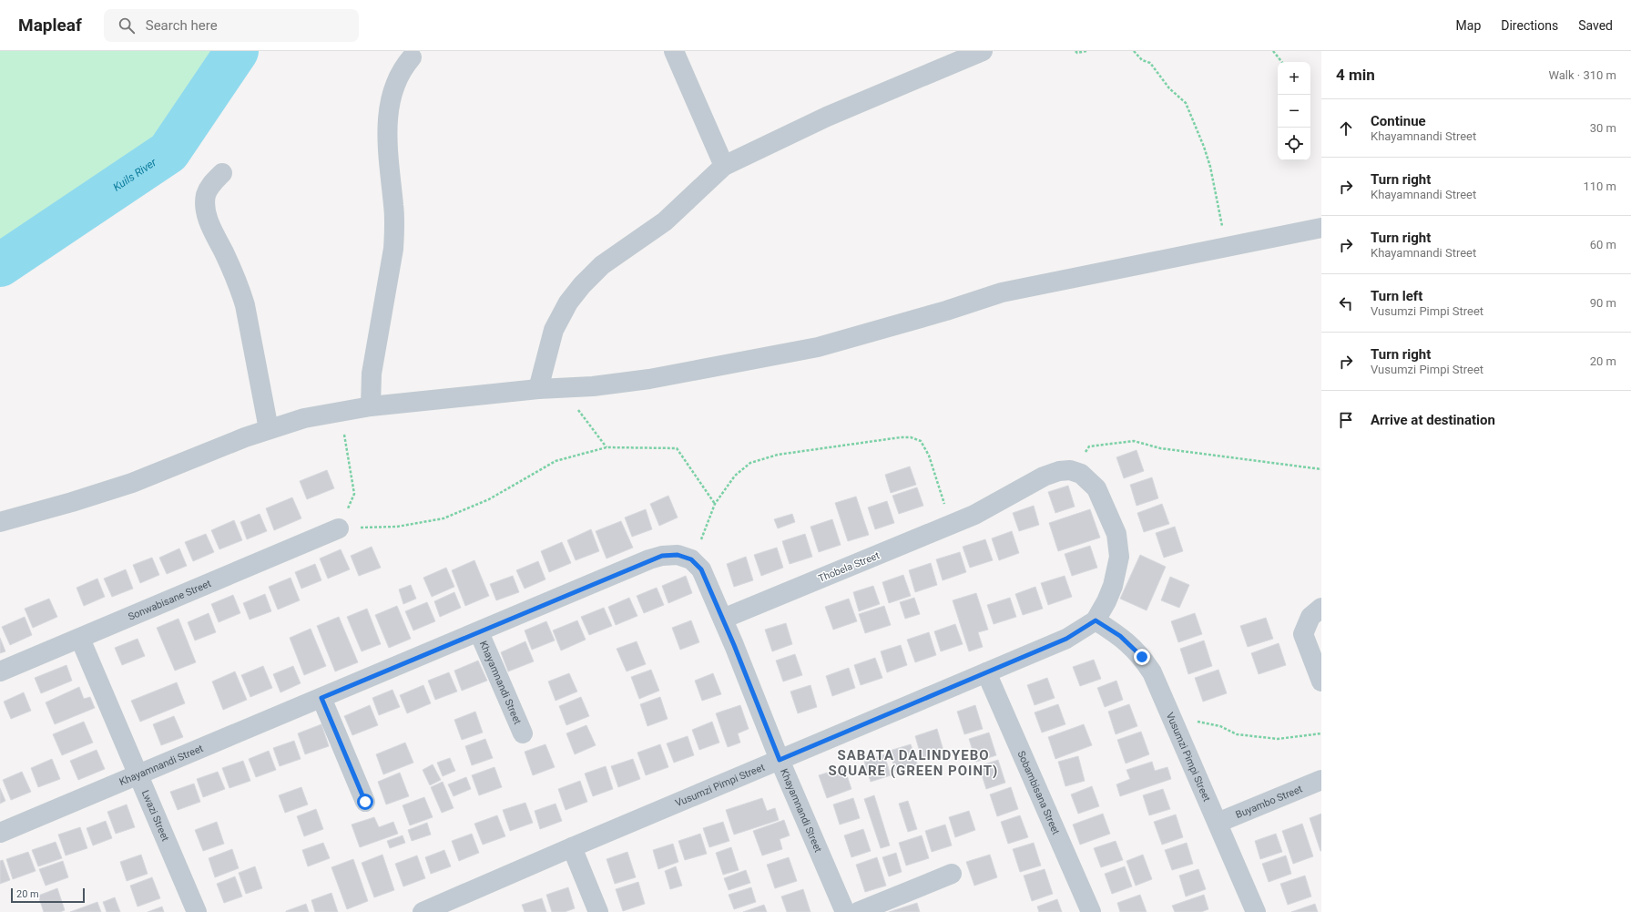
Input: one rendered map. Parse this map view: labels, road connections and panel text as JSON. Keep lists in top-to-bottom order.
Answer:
{
  "streets": {
    "street": [
      "Thobela Street",
      "Sonwabisane Street",
      "Khayamnandi Street",
      "Vusumzi Pimpi Street",
      "Sobambisana Street",
      "Buyambo Street",
      "Lwazi Street"
    ]
  },
  "crossings": [
    ["Thobela Street", "Khayamnandi Street"],
    ["Thobela Street", "Vusumzi Pimpi Street"],
    ["Sonwabisane Street", "Lwazi Street"],
    ["Khayamnandi Street", "Vusumzi Pimpi Street"],
    ["Khayamnandi Street", "Lwazi Street"],
    ["Vusumzi Pimpi Street", "Sobambisana Street"],
    ["Vusumzi Pimpi Street", "Buyambo Street"]
  ],
  "districts": ["SABATA DALINDYEBO SQUARE (GREEN POINT)"],
  "water": ["Kuils River"],
  "scale_bar": "20 m",
  "page": {
    "header": "Mapleaf",
    "search": "Search here",
    "nav": ["Map", "Directions", "Saved"],
    "heading": ["4 min", "Walk · 310 m"],
    "map_buttons": ["+", "−"],
    "list": [
      ["Continue", "Khayamnandi Street", "30 m"],
      ["Turn right", "Khayamnandi Street", "110 m"],
      ["Turn right", "Khayamnandi Street", "60 m"],
      ["Turn left", "Vusumzi Pimpi Street", "90 m"],
      ["Turn right", "Vusumzi Pimpi Street", "20 m"],
      "Arrive at destination"
    ],
    "scale": "20 m"
  }
}
